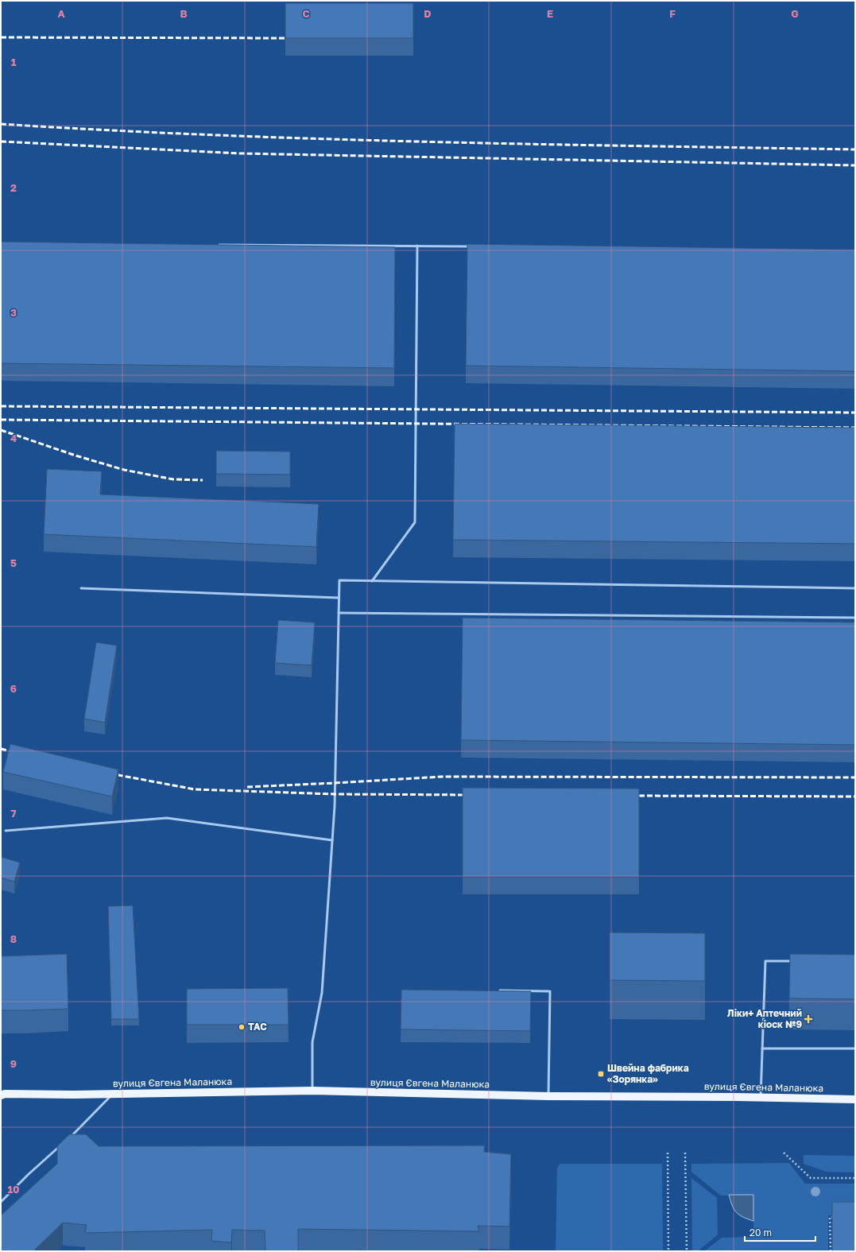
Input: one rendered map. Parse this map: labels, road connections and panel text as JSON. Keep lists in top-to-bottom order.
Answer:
{
  "streets": {
    "main road": ["вулиця Євгена Маланюка"]
  },
  "places": {
    "health": ["Ліки+ Аптечний кіоск №9"],
    "other": ["ТАС"],
    "transit": ["Швейна фабрика «Зорянка»"]
  },
  "scale_bar": "20 m",
  "grid": {
    "columns": [
      "A",
      "B",
      "C",
      "D",
      "E",
      "F",
      "G"
    ],
    "rows": [
      "1",
      "2",
      "3",
      "4",
      "5",
      "6",
      "7",
      "8",
      "9",
      "10"
    ]
  }
}
